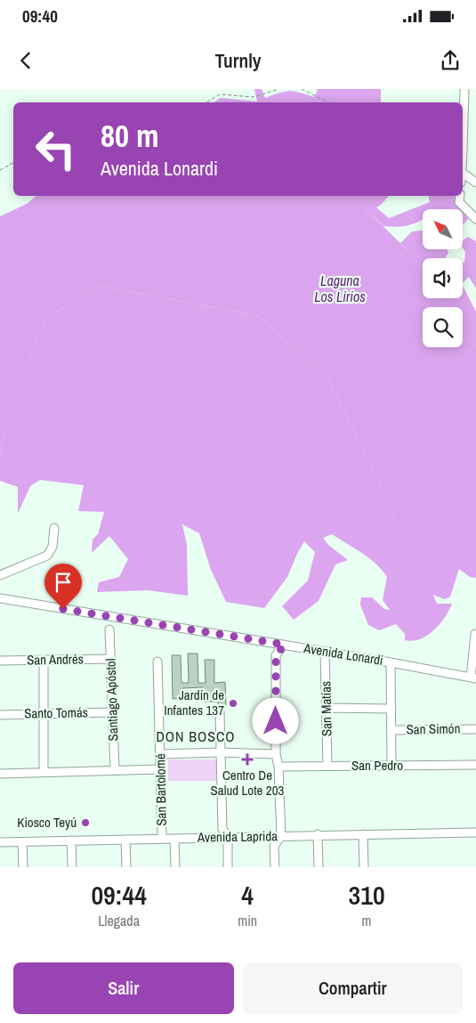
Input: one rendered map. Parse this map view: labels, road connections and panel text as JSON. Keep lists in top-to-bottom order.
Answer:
{
  "streets": {
    "street": [
      "Avenida Lonardi",
      "San Andrés",
      "Santiago Apóstol",
      "San Matías",
      "Santo Tomás",
      "San Simón",
      "San Pedro",
      "San Bartolomé",
      "Avenida Laprida"
    ]
  },
  "crossings": [
    ["Avenida Lonardi", "San Matías"],
    ["San Andrés", "Santiago Apóstol"],
    ["Santiago Apóstol", "Santo Tomás"],
    ["San Matías", "San Pedro"],
    ["San Bartolomé", "Avenida Laprida"]
  ],
  "districts": ["DON BOSCO"],
  "water": ["Laguna Los Lirios"],
  "places": {
    "other": ["Jardín de Infantes 137", "Kiosco Teyú"],
    "health": ["Centro De Salud Lote 203"]
  },
  "north": "top left",
  "page": {
    "status": "09:40",
    "header": "Turnly",
    "turn": ["80 m", "Avenida Lonardi"],
    "eta": [
      "09:44",
      "Llegada",
      "4",
      "min",
      "310",
      "m"
    ],
    "buttons": ["Salir", "Compartir"]
  }
}
